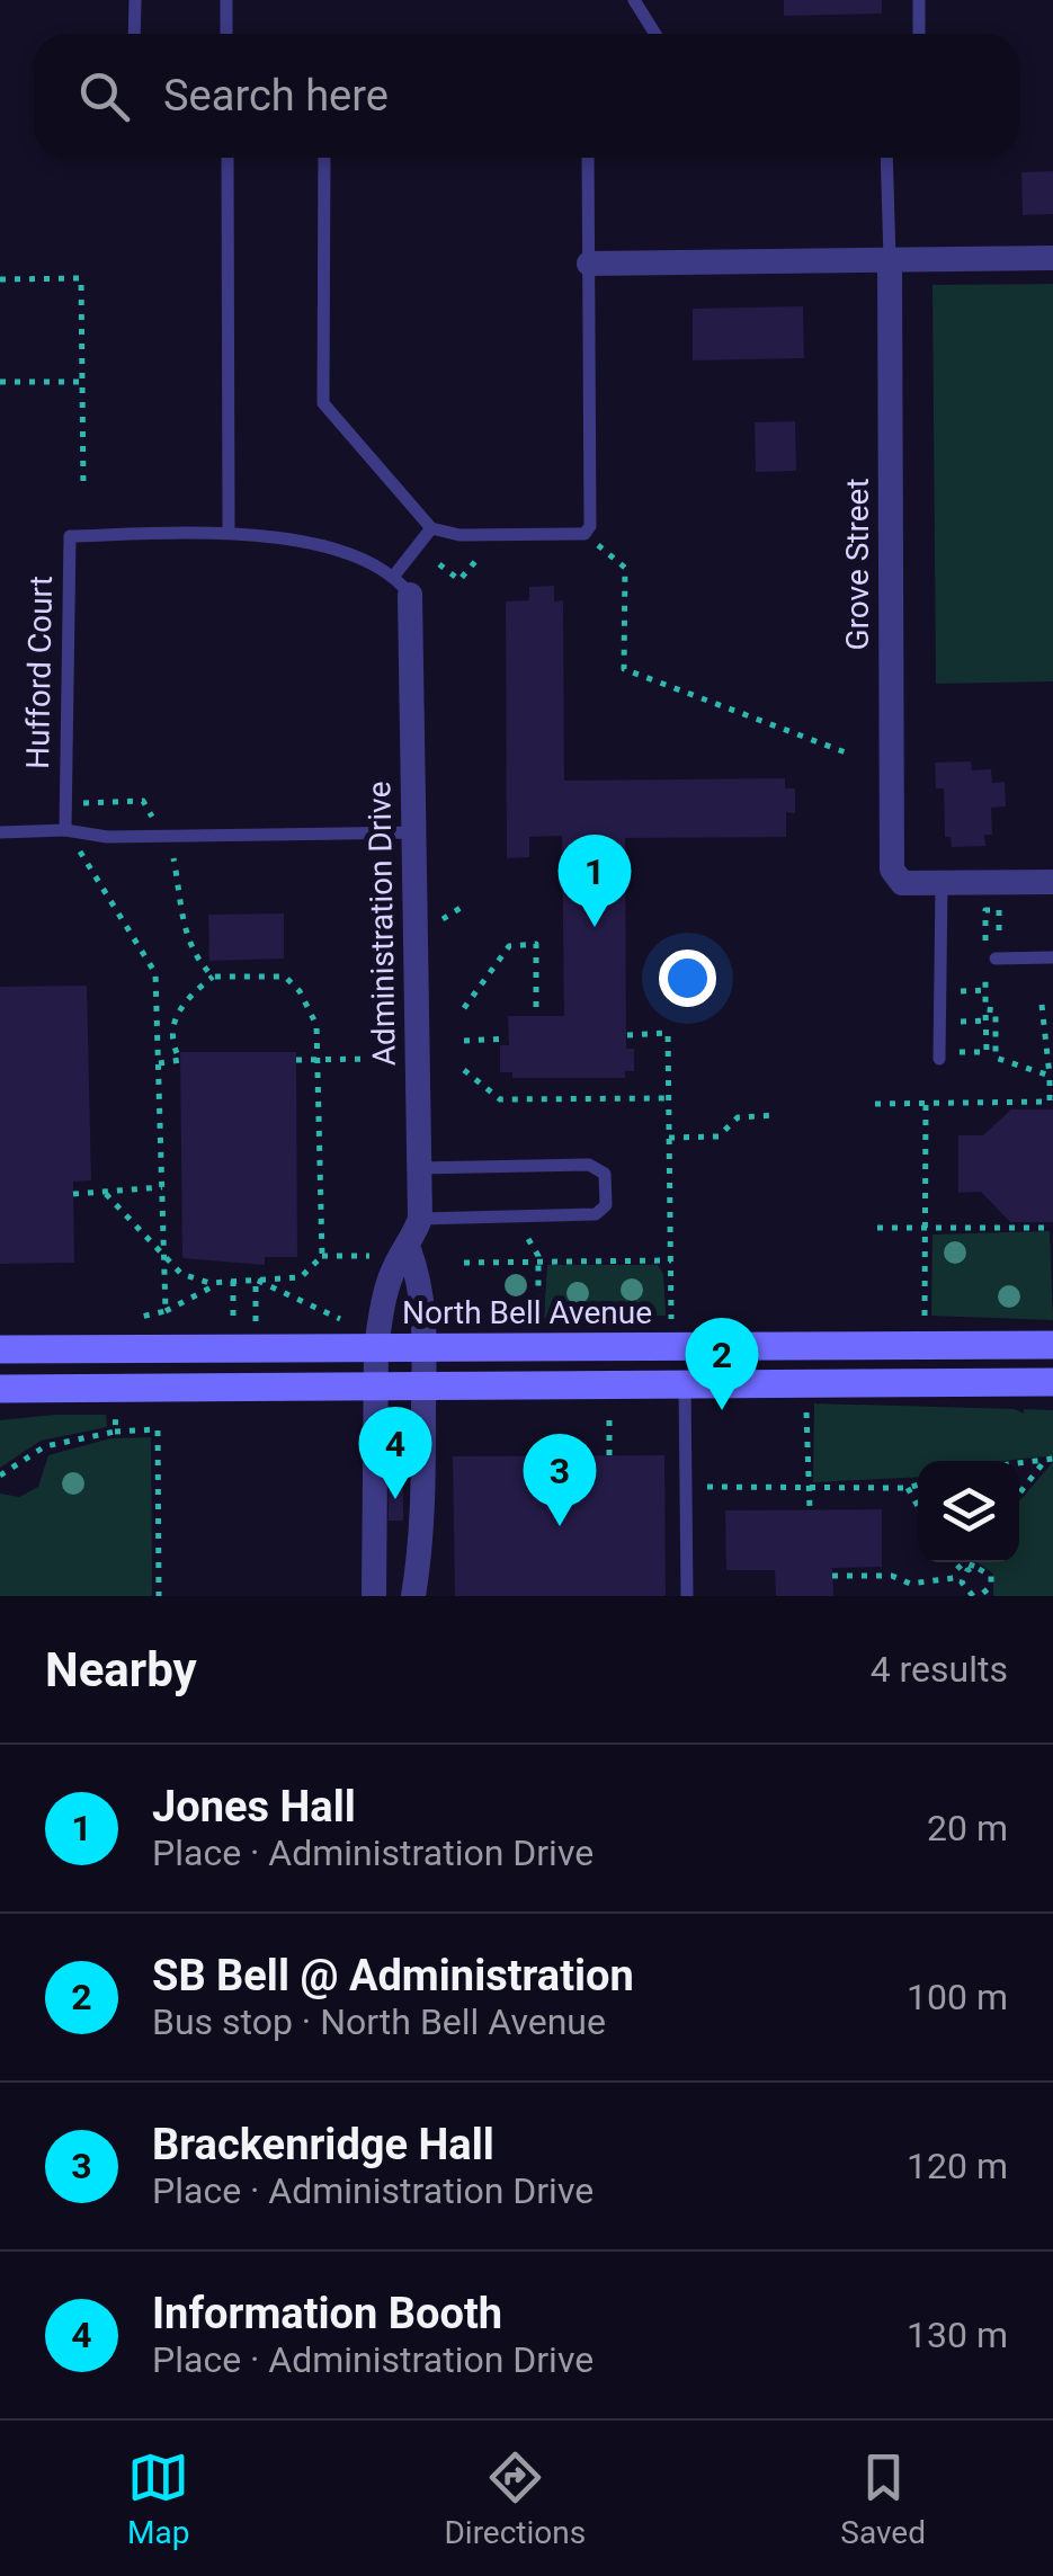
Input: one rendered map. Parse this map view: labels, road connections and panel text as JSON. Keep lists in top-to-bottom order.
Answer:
{
  "streets": {
    "main road": ["North Bell Avenue"],
    "street": ["Grove Street", "Administration Drive"],
    "lane": ["Hufford Court"]
  },
  "crossings": [
    ["Hufford Court", "Administration Drive"],
    ["Administration Drive", "North Bell Avenue"]
  ],
  "page": {
    "search": "Search here",
    "pins": [
      "1",
      "2",
      "4",
      "3"
    ],
    "heading": ["Nearby", "4 results"],
    "list": [
      {
        "mark": "1",
        "name": "Jones Hall",
        "note": "Place · Administration Drive",
        "value": "20 m"
      },
      {
        "mark": "2",
        "name": "SB Bell @ Administration",
        "note": "Bus stop · North Bell Avenue",
        "value": "100 m"
      },
      {
        "mark": "3",
        "name": "Brackenridge Hall",
        "note": "Place · Administration Drive",
        "value": "120 m"
      },
      {
        "mark": "4",
        "name": "Information Booth",
        "note": "Place · Administration Drive",
        "value": "130 m"
      }
    ],
    "nav": ["Map", "Directions", "Saved"]
  }
}
